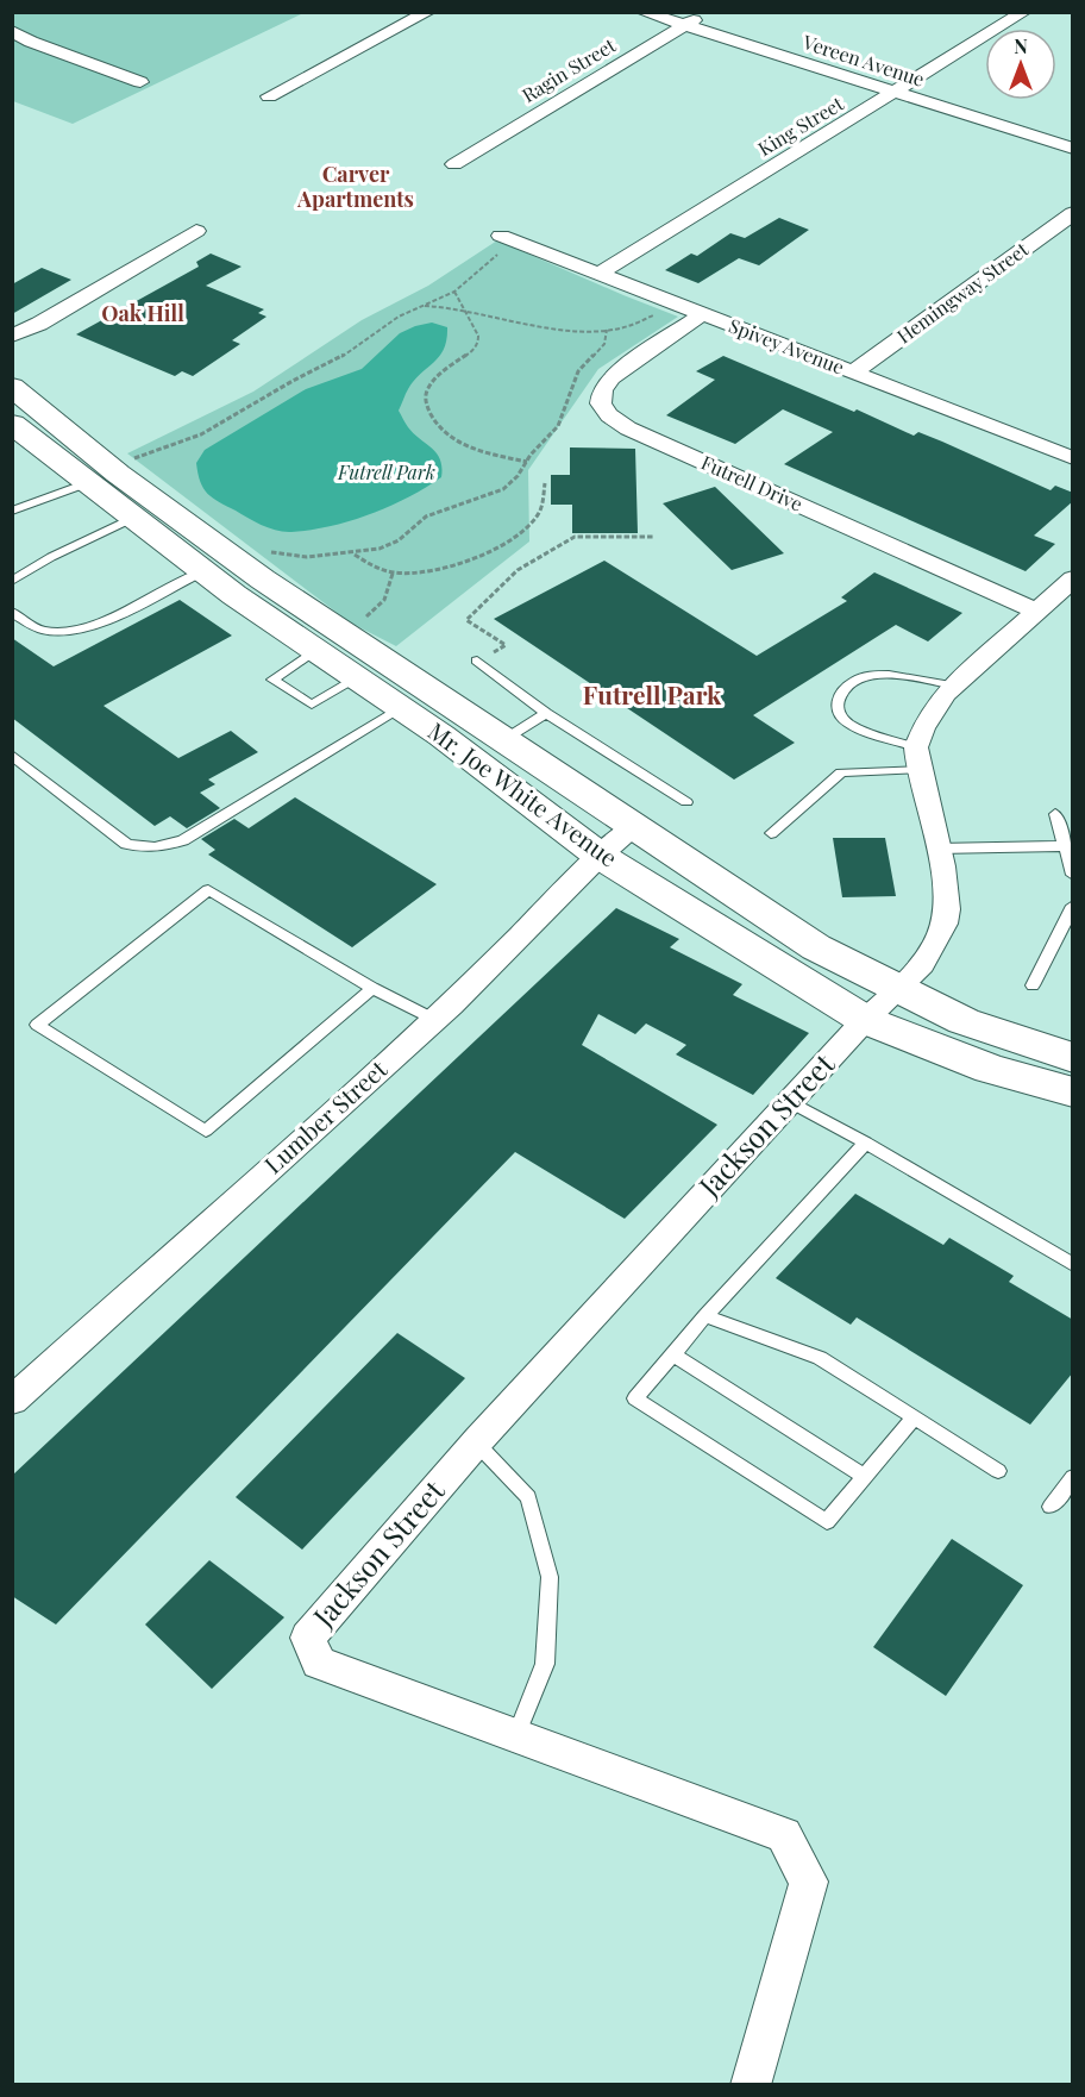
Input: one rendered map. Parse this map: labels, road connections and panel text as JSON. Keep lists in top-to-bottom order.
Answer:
{
  "streets": {
    "main road": ["Mr. Joe White Avenue"],
    "street": [
      "Vereen Avenue",
      "Ragin Street",
      "King Street",
      "Hemingway Street",
      "Spivey Avenue",
      "Futrell Drive",
      "Lumber Street",
      "Jackson Street"
    ]
  },
  "crossings": [
    ["Vereen Avenue", "Ragin Street"],
    ["Vereen Avenue", "King Street"],
    ["King Street", "Spivey Avenue"],
    ["Hemingway Street", "Spivey Avenue"],
    ["Spivey Avenue", "Futrell Drive"],
    ["Mr. Joe White Avenue", "Lumber Street"],
    ["Mr. Joe White Avenue", "Jackson Street"]
  ],
  "districts": ["Carver Apartments", "Oak Hill", "Futrell Park"],
  "parks": ["Futrell Park"],
  "north": "top"
}
